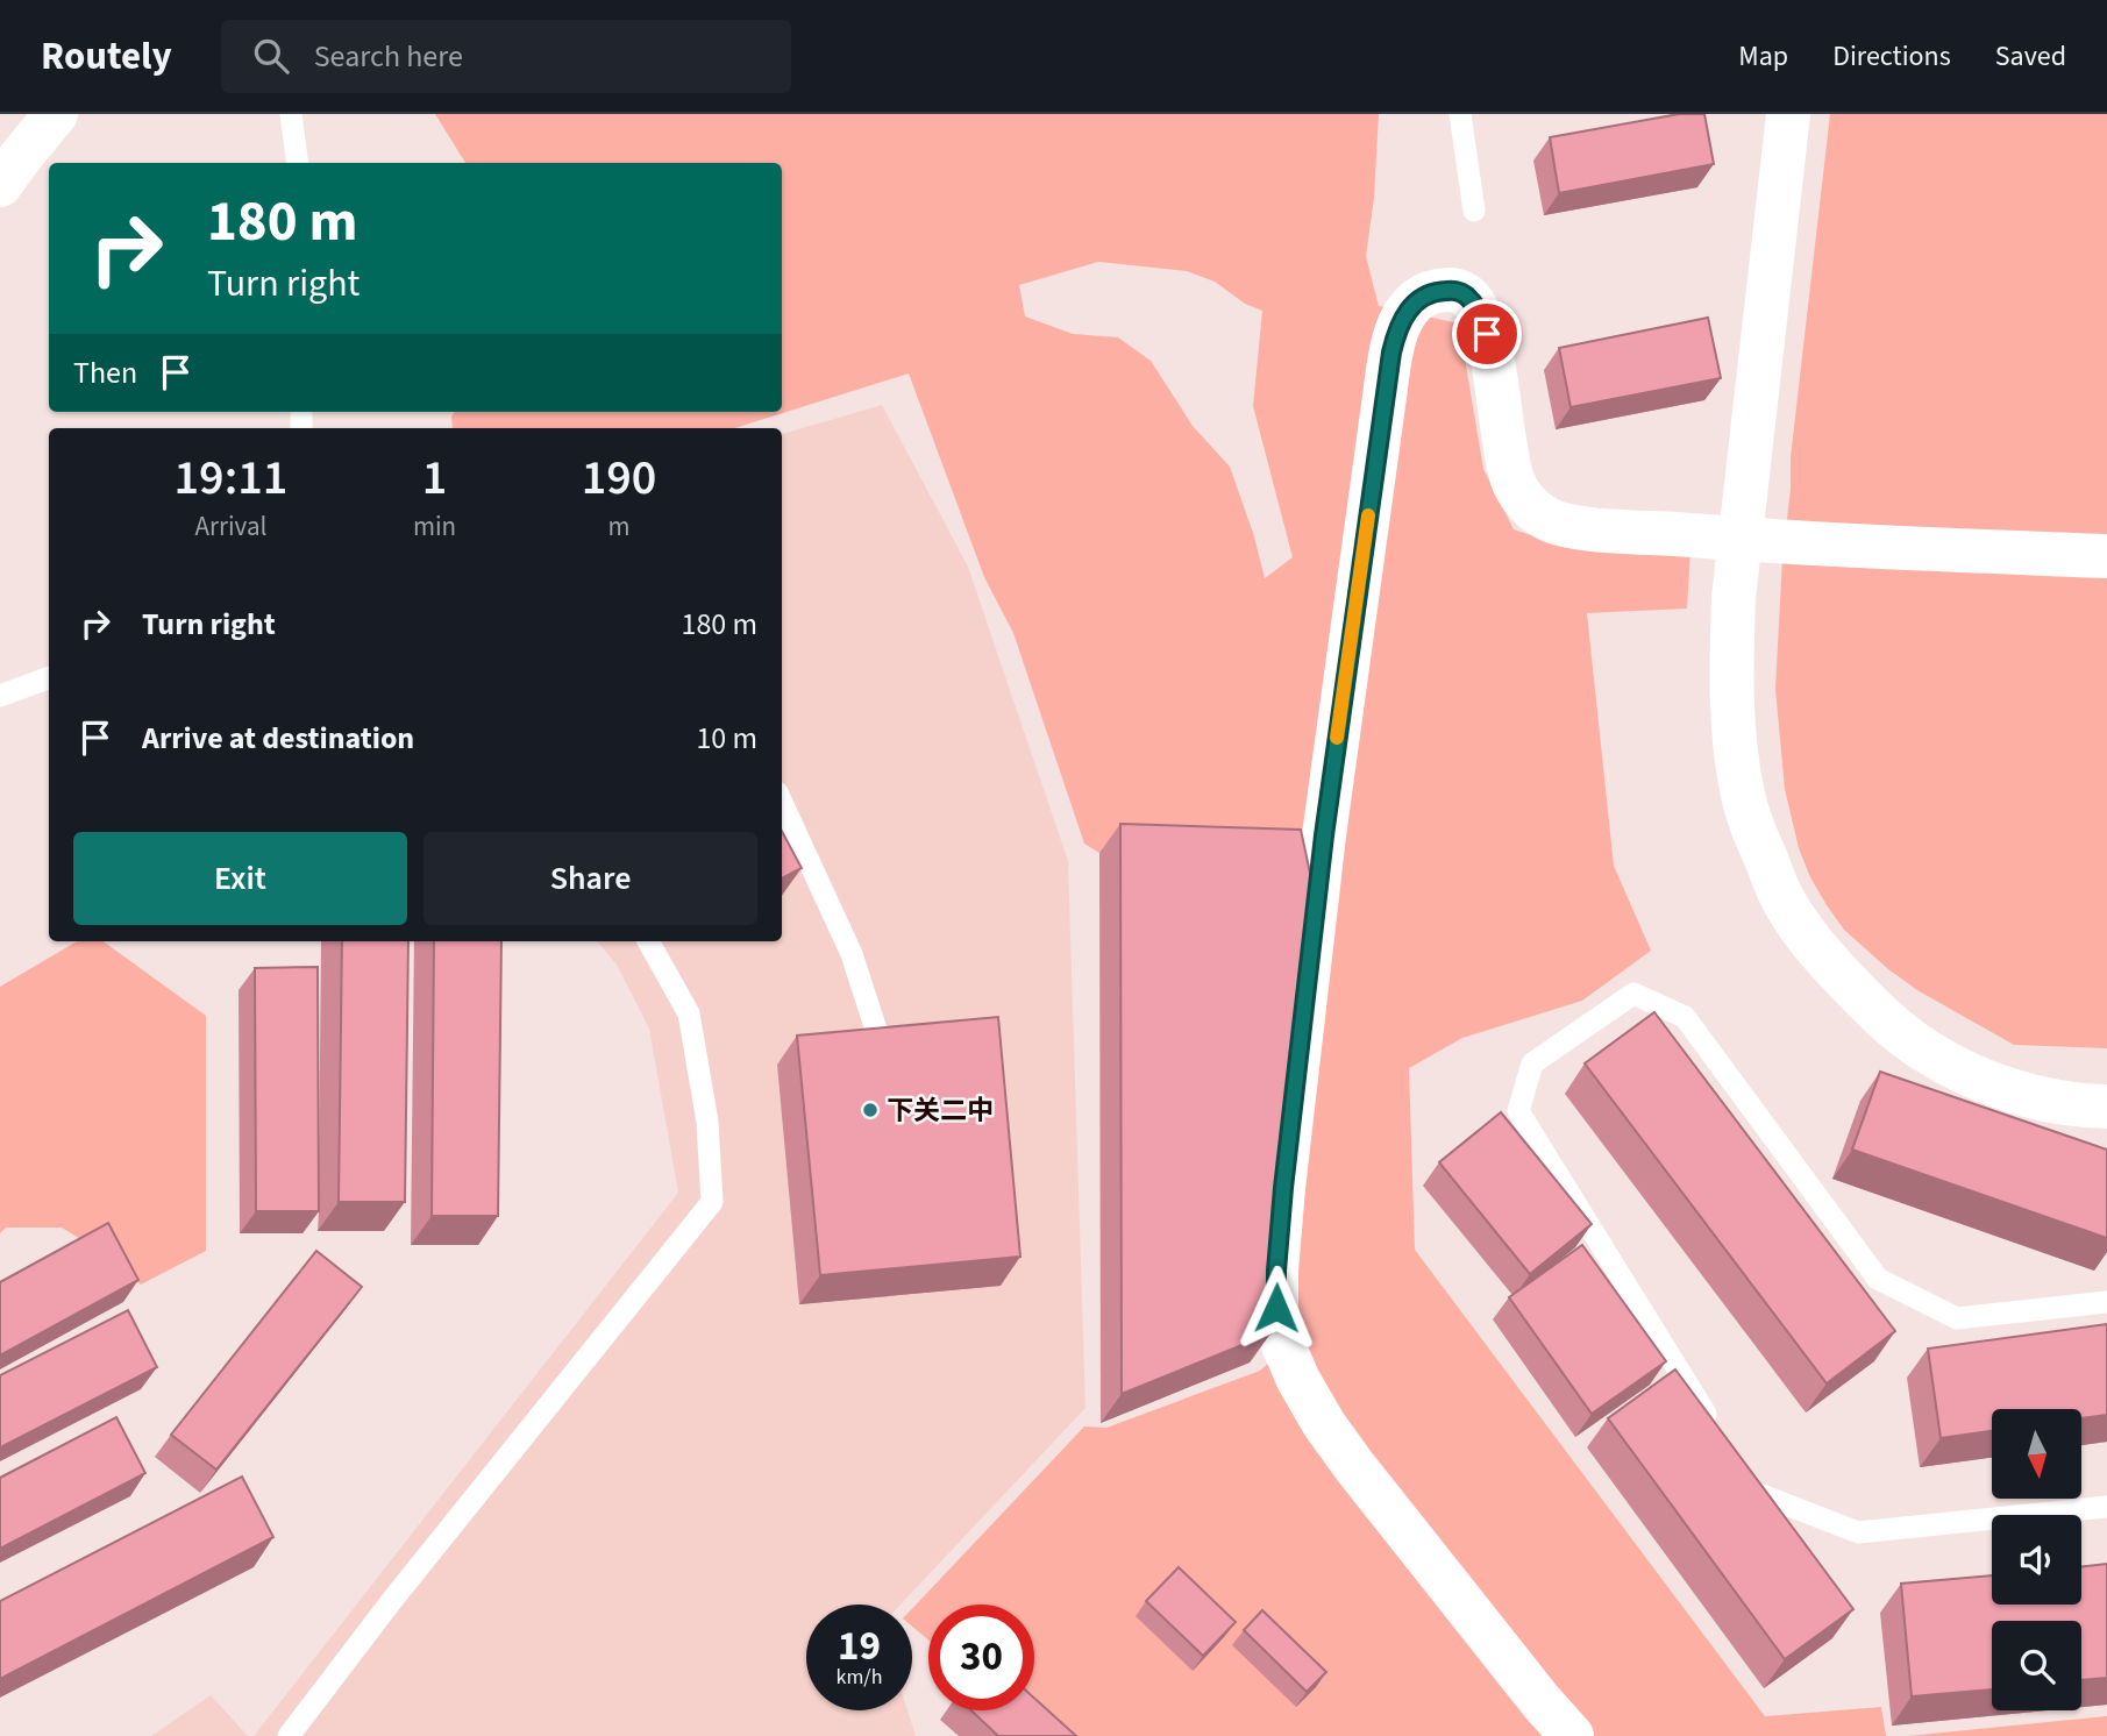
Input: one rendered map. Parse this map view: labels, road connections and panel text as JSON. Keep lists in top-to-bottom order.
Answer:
{
  "places": ["下关二中"],
  "north": "bottom",
  "page": {
    "header": "Routely",
    "search": "Search here",
    "nav": ["Map", "Directions", "Saved"],
    "turn": ["180 m", "Turn right"],
    "then": "Then",
    "eta": [
      "19:11",
      "Arrival",
      "1",
      "min",
      "190",
      "m"
    ],
    "list": [
      {
        "name": "Turn right",
        "value": "180 m"
      },
      {
        "name": "Arrive at destination",
        "value": "10 m"
      }
    ],
    "buttons": ["Exit", "Share"],
    "speed": "19 km/h",
    "limit": "30"
  }
}
